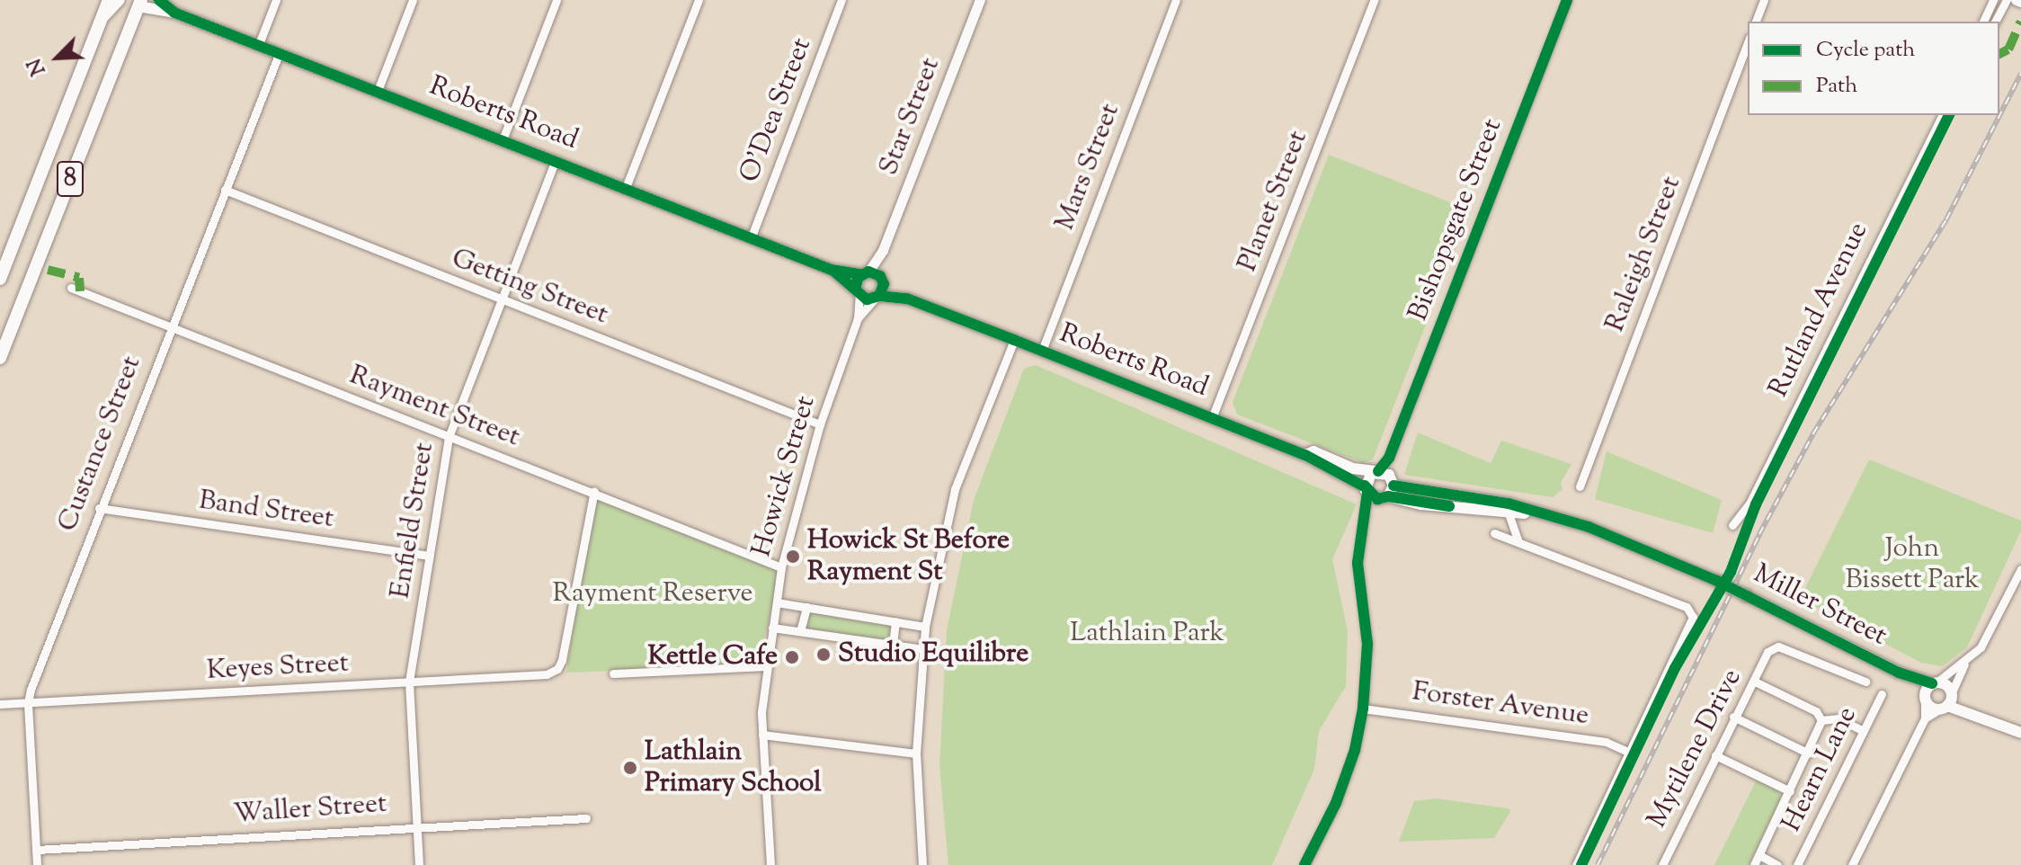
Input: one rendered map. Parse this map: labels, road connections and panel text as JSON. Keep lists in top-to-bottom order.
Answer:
{
  "streets": {
    "highway": ["8"],
    "main road": ["Roberts Road", "Miller Street"],
    "street": [
      "O'Dea Street",
      "Star Street",
      "Mars Street",
      "Planet Street",
      "Bishopsgate Street",
      "Raleigh Street",
      "Getting Street",
      "Rutland Avenue",
      "Rayment Street",
      "Custance Street",
      "Howick Street",
      "Band Street",
      "Enfield Street",
      "Keyes Street",
      "Forster Avenue",
      "Mytilene Drive",
      "Hearn Lane",
      "Waller Street"
    ]
  },
  "crossings": [
    ["O'Dea Street", "Roberts Road"],
    ["Roberts Road", "Star Street"],
    ["Roberts Road", "Mars Street"],
    ["Roberts Road", "8"],
    ["Roberts Road", "Planet Street"],
    ["Roberts Road", "Bishopsgate Street"],
    ["Roberts Road", "Custance Street"],
    ["Roberts Road", "Howick Street"],
    ["Roberts Road", "Enfield Street"],
    ["Roberts Road", "Miller Street"],
    ["Getting Street", "Custance Street"],
    ["Getting Street", "Howick Street"],
    ["Getting Street", "Enfield Street"],
    ["Rayment Street", "Custance Street"],
    ["Rayment Street", "Howick Street"],
    ["Rayment Street", "Enfield Street"],
    ["Rayment Street", "Keyes Street"],
    ["Custance Street", "Band Street"],
    ["Custance Street", "Keyes Street"],
    ["Custance Street", "Waller Street"],
    ["Band Street", "Enfield Street"],
    ["Enfield Street", "Keyes Street"],
    ["Enfield Street", "Waller Street"],
    ["Miller Street", "Mytilene Drive"]
  ],
  "parks": ["John Bissett Park", "Rayment Reserve", "Lathlain Park"],
  "places": [
    "Howick St Before Rayment St",
    "Studio Equilibre",
    "Kettle Cafe",
    "Lathlain Primary School"
  ],
  "legend": ["Cycle path", "Path"],
  "north": "bottom left"
}
